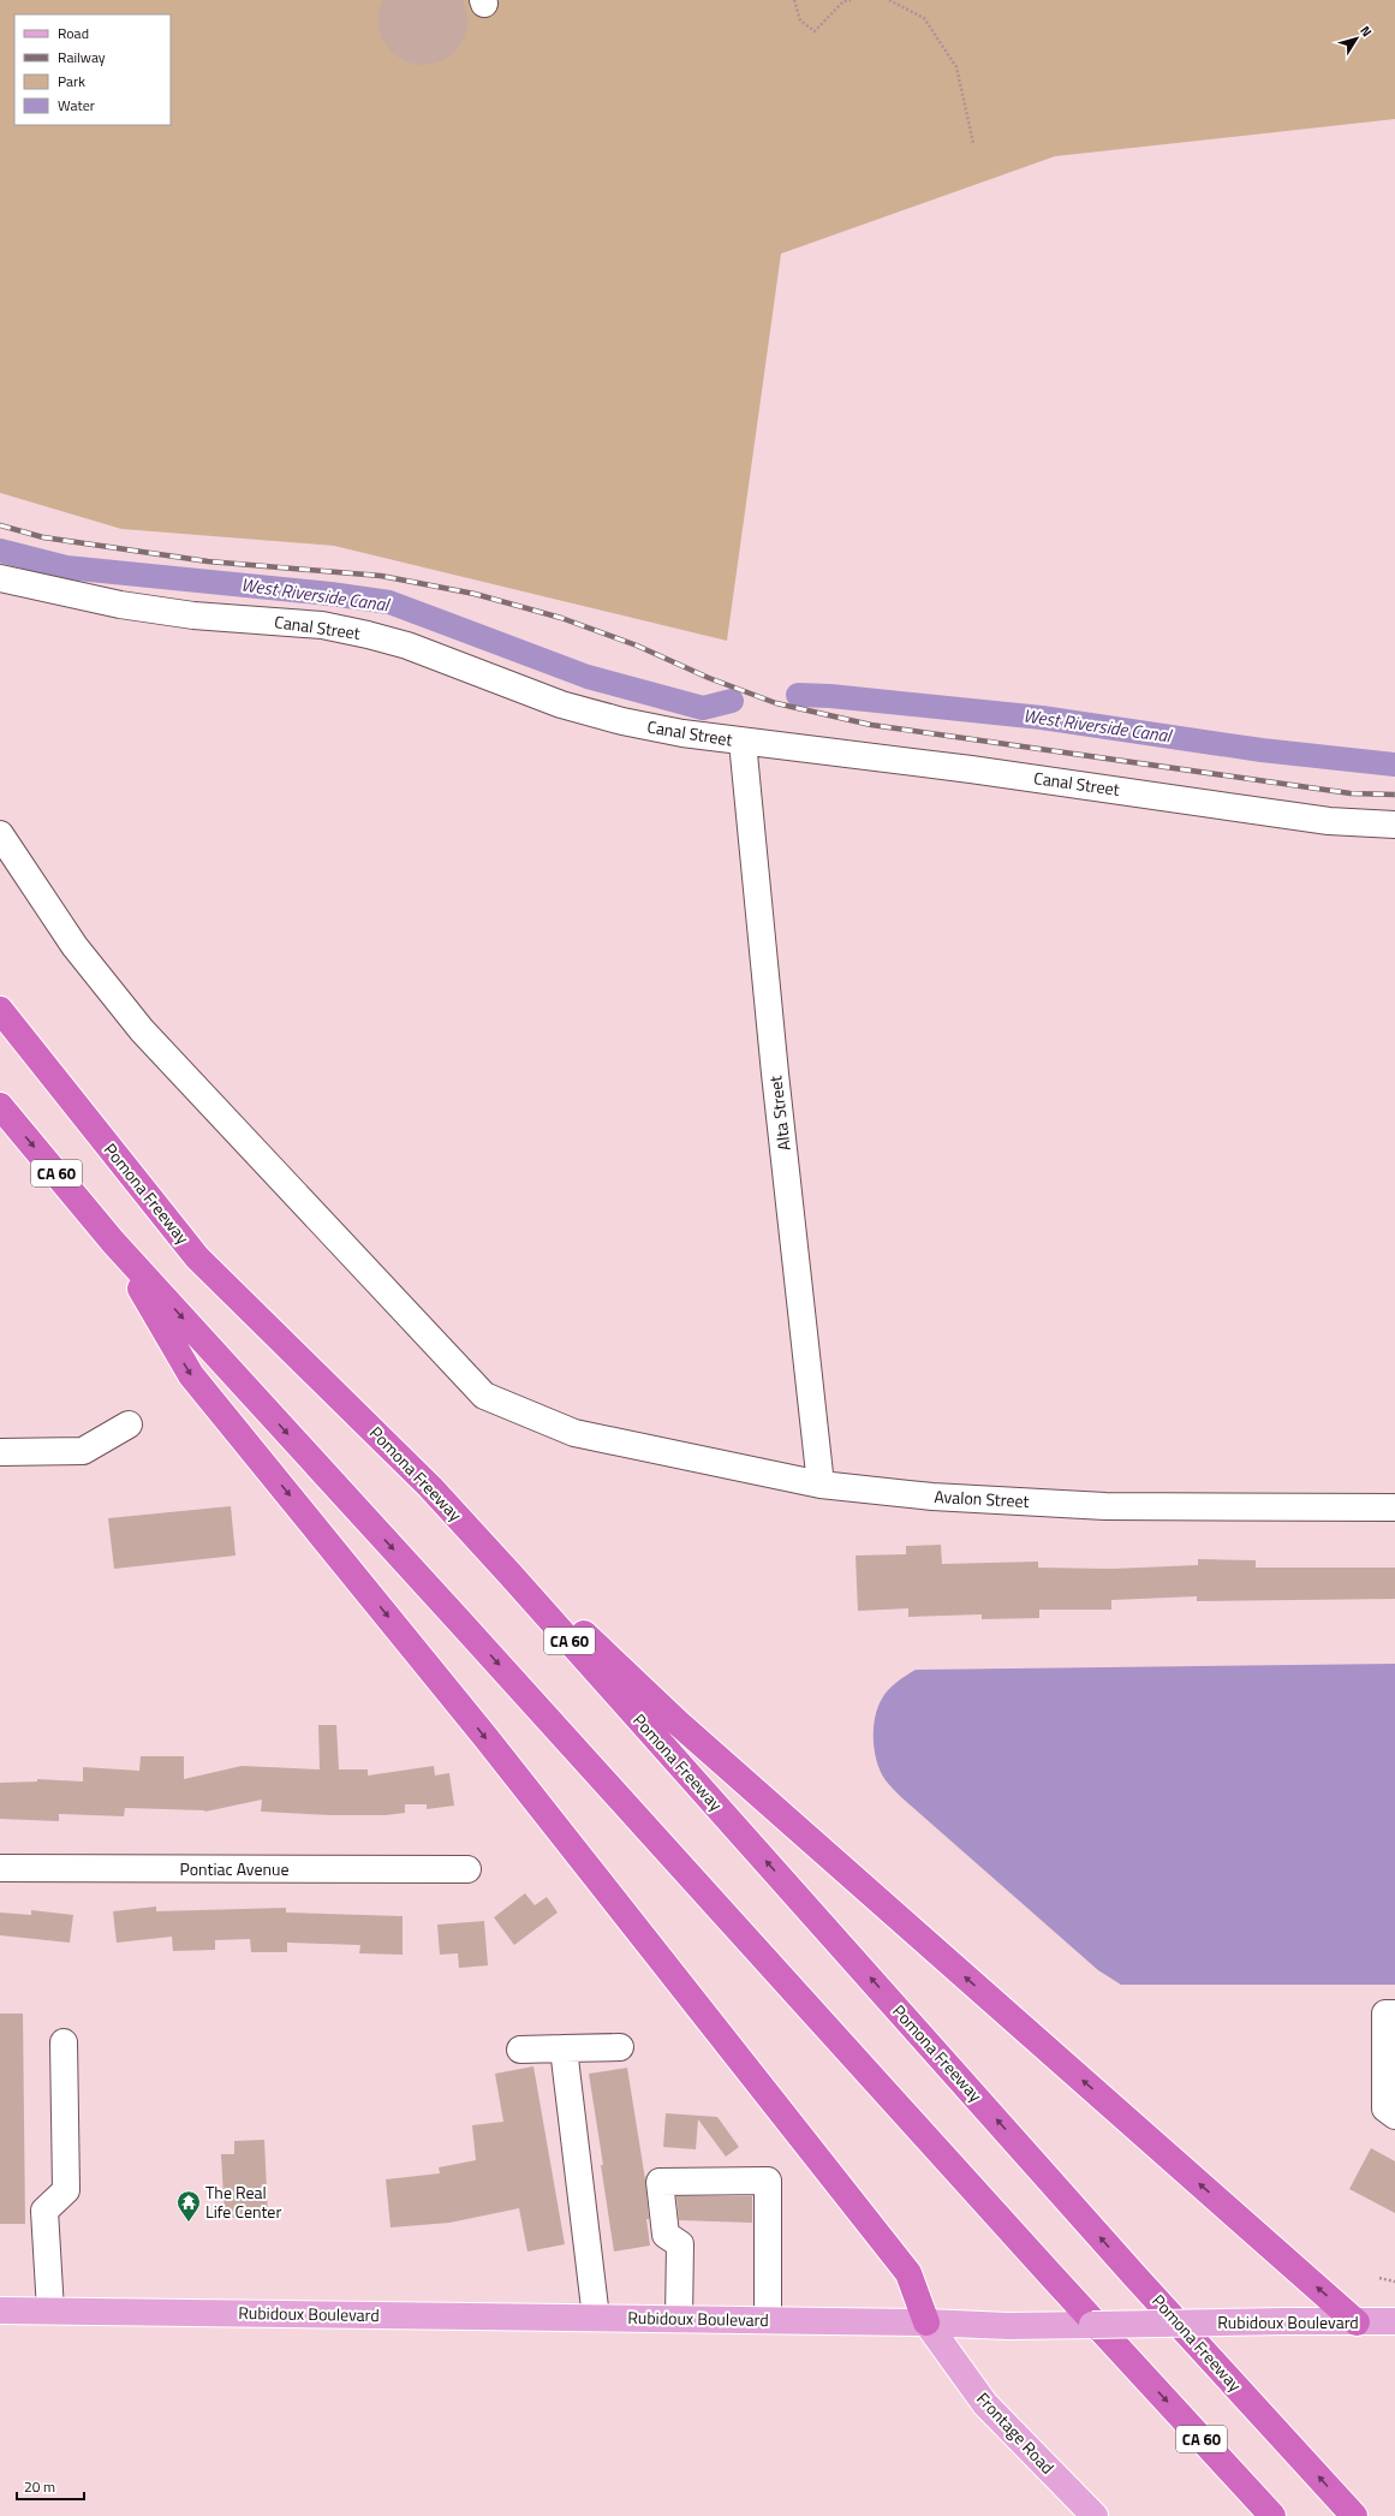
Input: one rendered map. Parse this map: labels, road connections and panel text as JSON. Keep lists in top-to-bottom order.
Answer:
{
  "streets": {
    "highway": ["CA 60", "Pomona Freeway"],
    "main road": ["Rubidoux Boulevard", "Frontage Road"],
    "street": [
      "Canal Street",
      "Alta Street",
      "Avalon Street",
      "Pontiac Avenue"
    ]
  },
  "crossings": [
    ["Canal Street", "Alta Street"],
    ["Alta Street", "Avalon Street"],
    ["Rubidoux Boulevard", "Frontage Road"]
  ],
  "water": ["West Riverside Canal"],
  "places": {
    "temple": ["The Real Life Center"]
  },
  "legend": [
    "Road",
    "Railway",
    "Park",
    "Water"
  ],
  "scale_bar": "20 m",
  "north": "top right"
}
